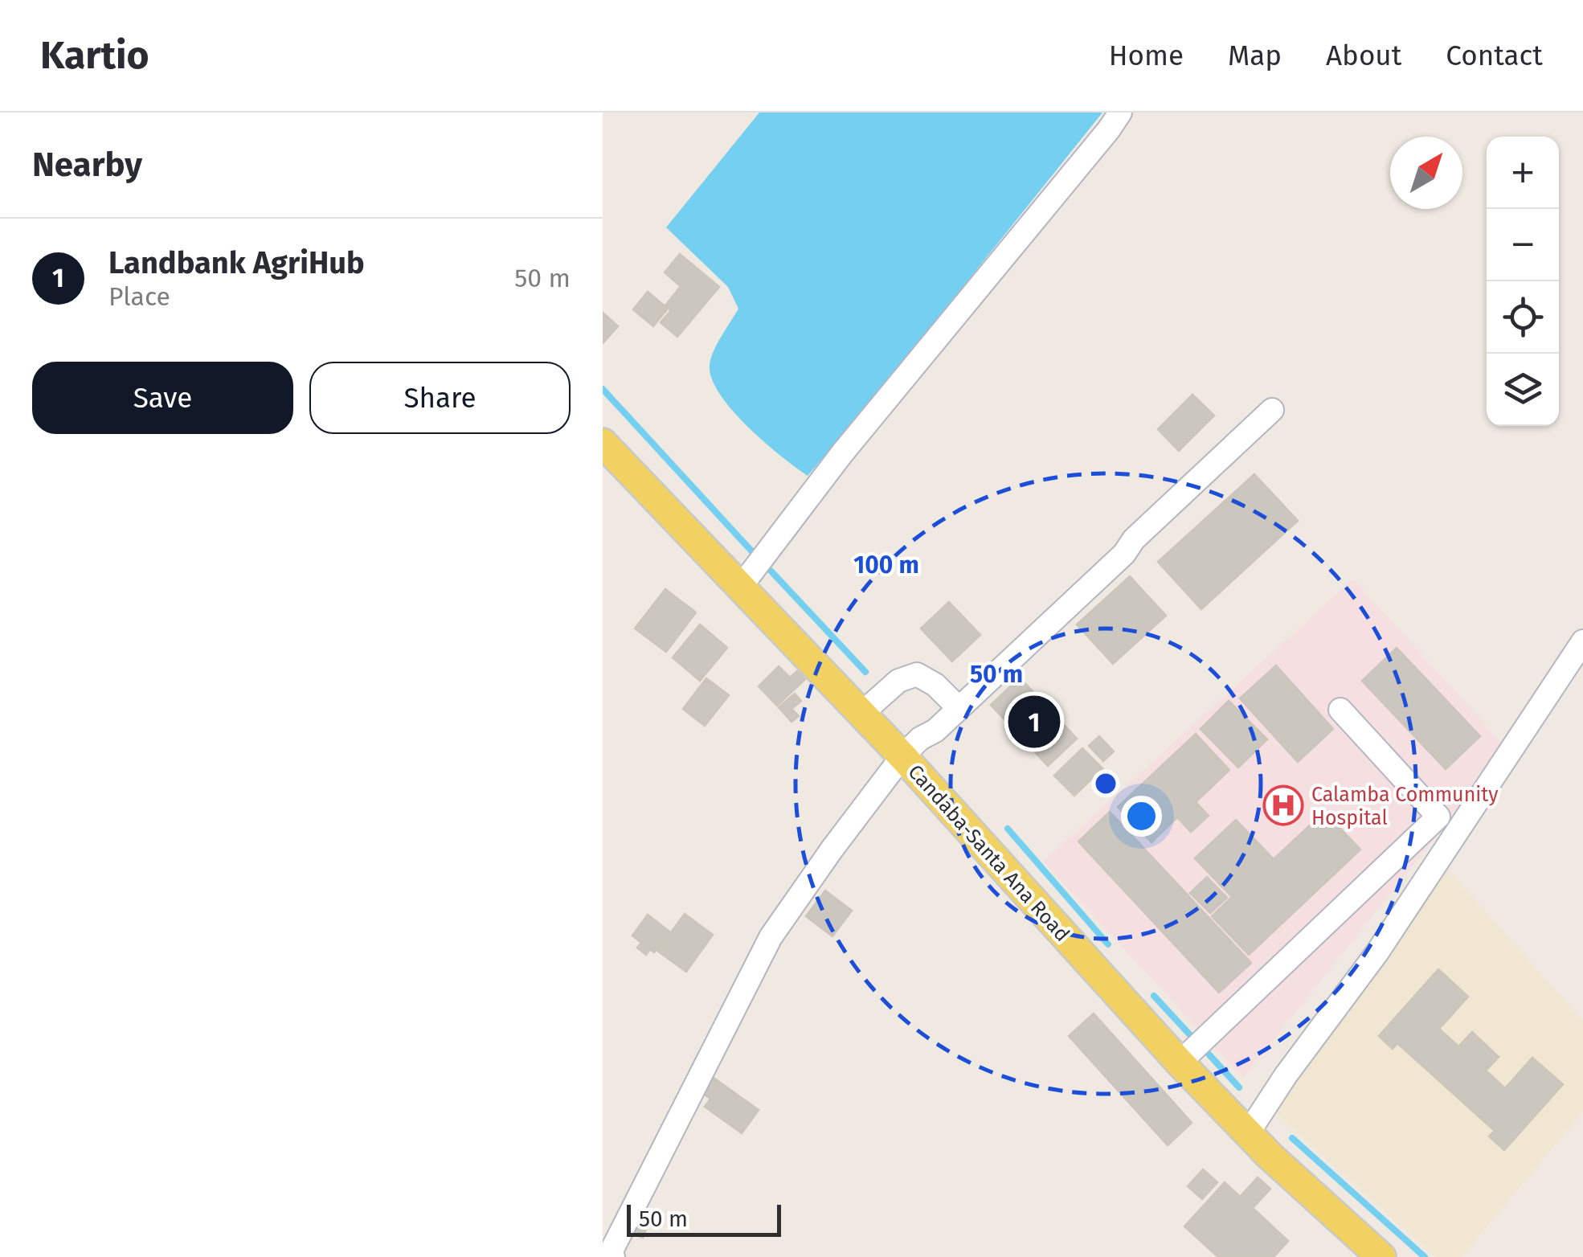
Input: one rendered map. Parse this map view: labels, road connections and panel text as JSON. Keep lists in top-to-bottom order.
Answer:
{
  "streets": {
    "main road": ["Candaba-Santa Ana Road"]
  },
  "places": {
    "hospital": ["Calamba Community Hospital"]
  },
  "scale_bar": "50 m",
  "north": "top right",
  "page": {
    "header": "Kartio",
    "nav": [
      "Home",
      "Map",
      "About",
      "Contact"
    ],
    "heading": "Nearby",
    "map_buttons": ["+", "−"],
    "list": [
      {
        "mark": "1",
        "name": "Landbank AgriHub",
        "note": "Place",
        "value": "50 m"
      }
    ],
    "buttons": ["Save", "Share"],
    "pins": "1",
    "scale": "50 m"
  },
  "rings": ["100 m", "50 m"]
}
